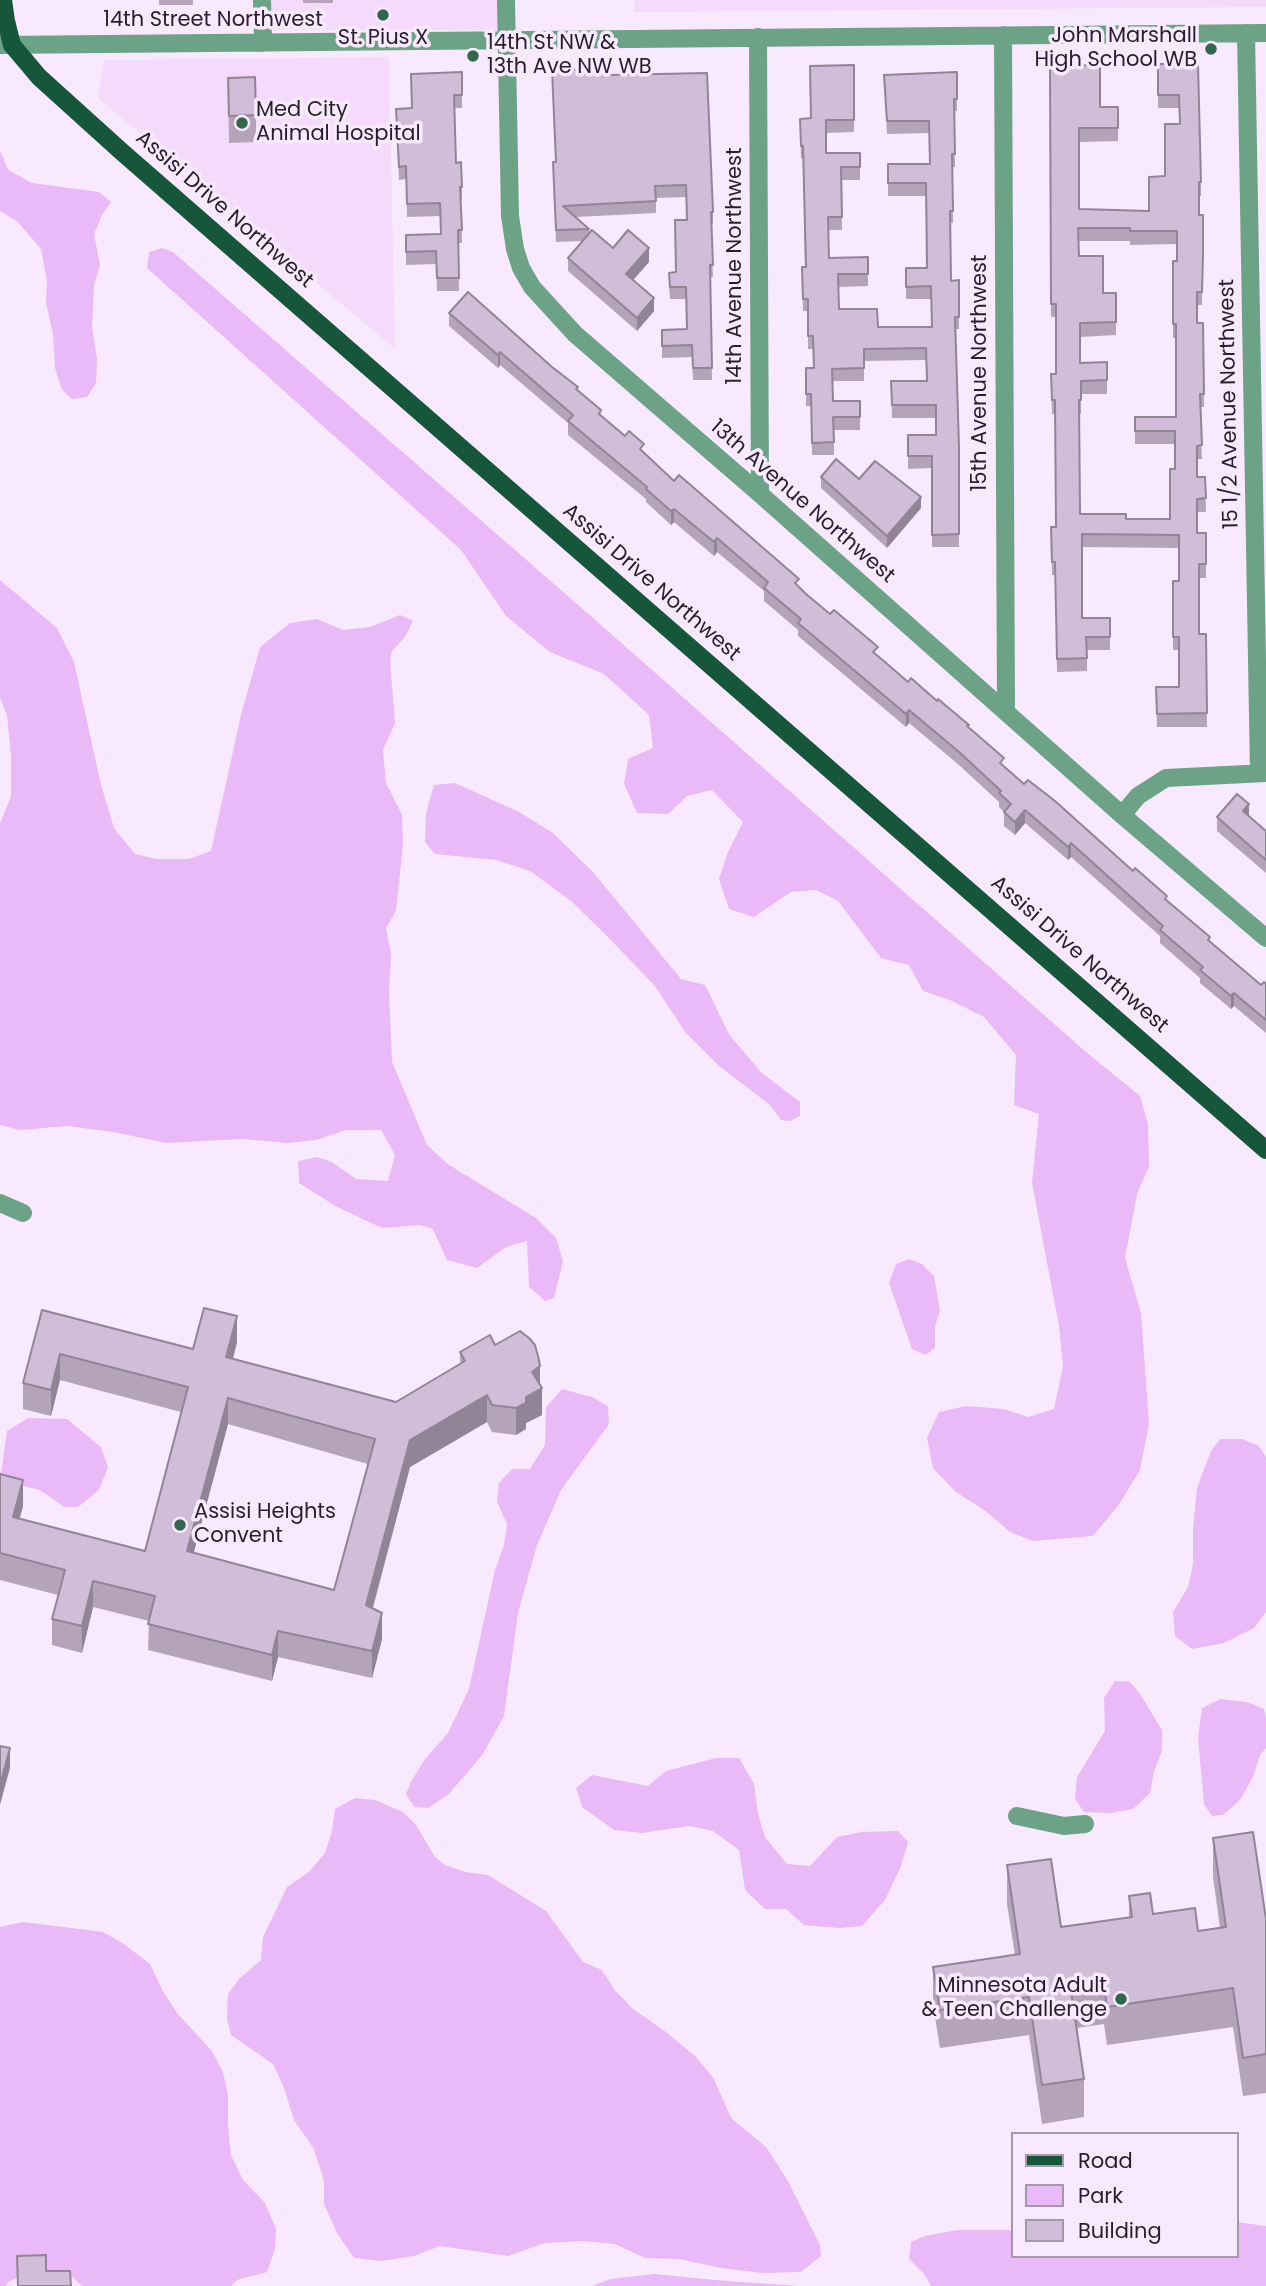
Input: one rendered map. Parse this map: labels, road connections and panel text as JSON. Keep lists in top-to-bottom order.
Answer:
{
  "streets": {
    "main road": ["Assisi Drive Northwest"],
    "street": [
      "14th Street Northwest",
      "14th Avenue Northwest",
      "15th Avenue Northwest",
      "15 1/2 Avenue Northwest",
      "13th Avenue Northwest"
    ]
  },
  "crossings": [
    ["14th Street Northwest", "Assisi Drive Northwest"],
    ["14th Street Northwest", "14th Avenue Northwest"],
    ["14th Street Northwest", "15th Avenue Northwest"],
    ["14th Street Northwest", "15 1/2 Avenue Northwest"],
    ["14th Street Northwest", "13th Avenue Northwest"],
    ["14th Avenue Northwest", "13th Avenue Northwest"],
    ["15th Avenue Northwest", "13th Avenue Northwest"]
  ],
  "places": [
    "St. Pius X",
    "John Marshall High School WB",
    "14th St NW & 13th Ave NW WB",
    "Med City Animal Hospital",
    "Assisi Heights Convent",
    "Minnesota Adult & Teen Challenge"
  ],
  "legend": ["Road", "Park", "Building"]
}
